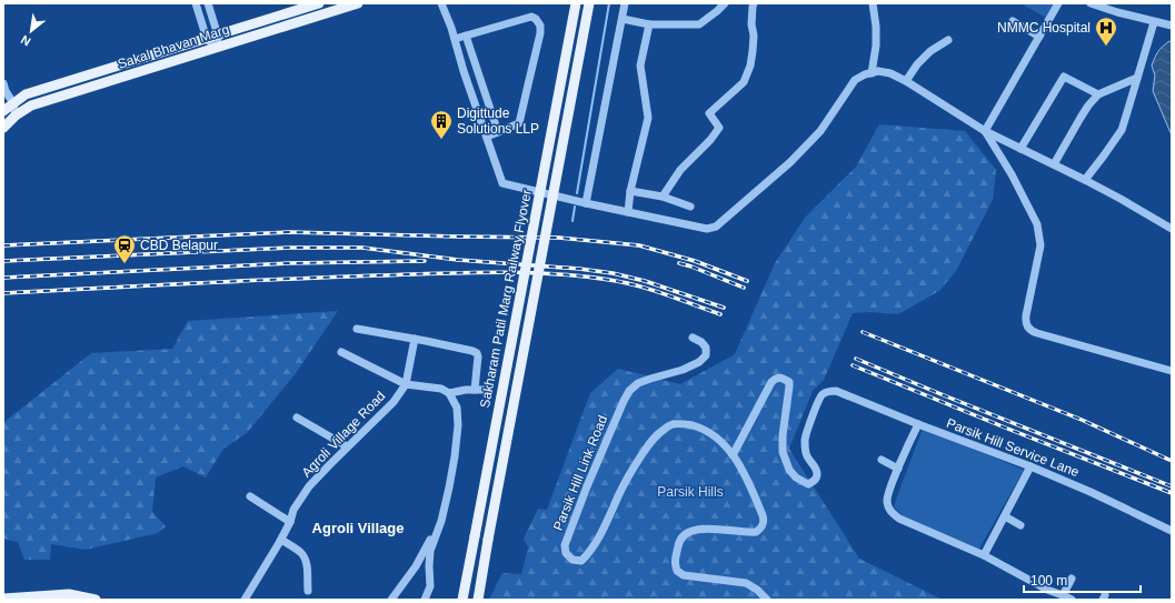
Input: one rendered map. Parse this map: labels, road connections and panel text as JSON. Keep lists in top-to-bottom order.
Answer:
{
  "streets": {
    "main road": ["Sakal Bhavan Marg", "Sakharam Patil Marg Railway Flyover"],
    "street": ["Agroli Village Road", "Parsik Hill Service Lane", "Parsik Hill Link Road"]
  },
  "crossings": [
    ["Parsik Hill Service Lane", "Parsik Hill Link Road"]
  ],
  "districts": ["Agroli Village"],
  "parks": ["Parsik Hills"],
  "places": {
    "hospital": ["NMMC Hospital"],
    "building": ["Digittude Solutions LLP"],
    "station": ["CBD Belapur"]
  },
  "scale_bar": "100 m",
  "north": "bottom left"
}
